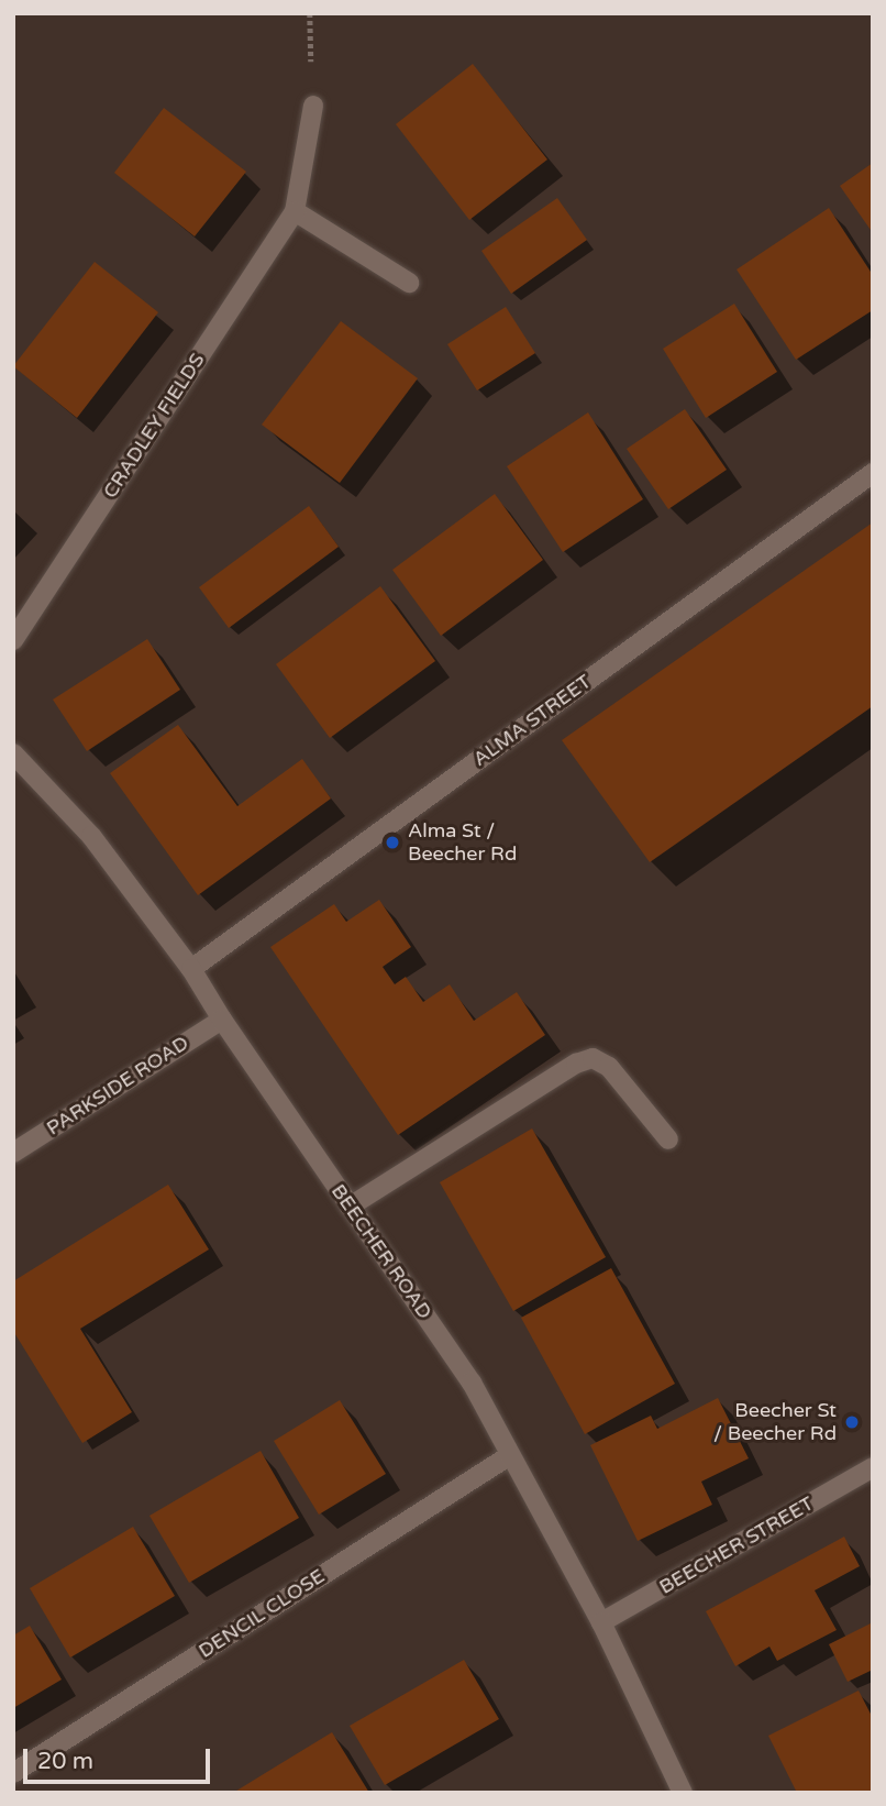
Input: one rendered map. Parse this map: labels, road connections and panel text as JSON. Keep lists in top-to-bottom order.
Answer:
{
  "streets": {
    "street": [
      "CRADLEY FIELDS",
      "ALMA STREET",
      "PARKSIDE ROAD",
      "BEECHER ROAD",
      "BEECHER STREET",
      "DENCIL CLOSE"
    ]
  },
  "crossings": [
    ["ALMA STREET", "BEECHER ROAD"],
    ["PARKSIDE ROAD", "BEECHER ROAD"],
    ["BEECHER ROAD", "BEECHER STREET"],
    ["BEECHER ROAD", "DENCIL CLOSE"]
  ],
  "places": ["Alma St / Beecher Rd", "Beecher St / Beecher Rd"],
  "scale_bar": "20 m"
}
